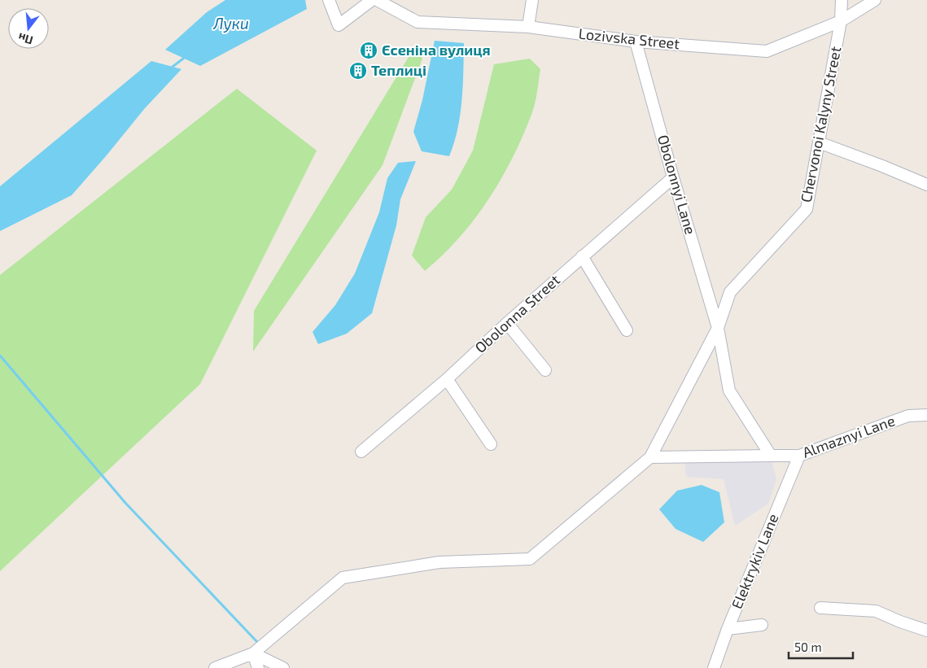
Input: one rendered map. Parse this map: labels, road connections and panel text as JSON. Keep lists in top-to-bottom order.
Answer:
{
  "streets": {
    "street": [
      "Lozivska Street",
      "Chervonoi Kalyny Street",
      "Obolonnyi Lane",
      "Obolonna Street",
      "Almaznyi Lane",
      "Elektrykiv Lane"
    ]
  },
  "crossings": [
    ["Lozivska Street", "Chervonoi Kalyny Street"],
    ["Lozivska Street", "Obolonnyi Lane"],
    ["Chervonoi Kalyny Street", "Obolonnyi Lane"],
    ["Chervonoi Kalyny Street", "Almaznyi Lane"],
    ["Obolonnyi Lane", "Obolonna Street"],
    ["Almaznyi Lane", "Elektrykiv Lane"]
  ],
  "water": ["Луки"],
  "places": {
    "building": ["Єсеніна вулиця", "Теплиці"]
  },
  "scale_bar": "50 m",
  "north": "bottom"
}
